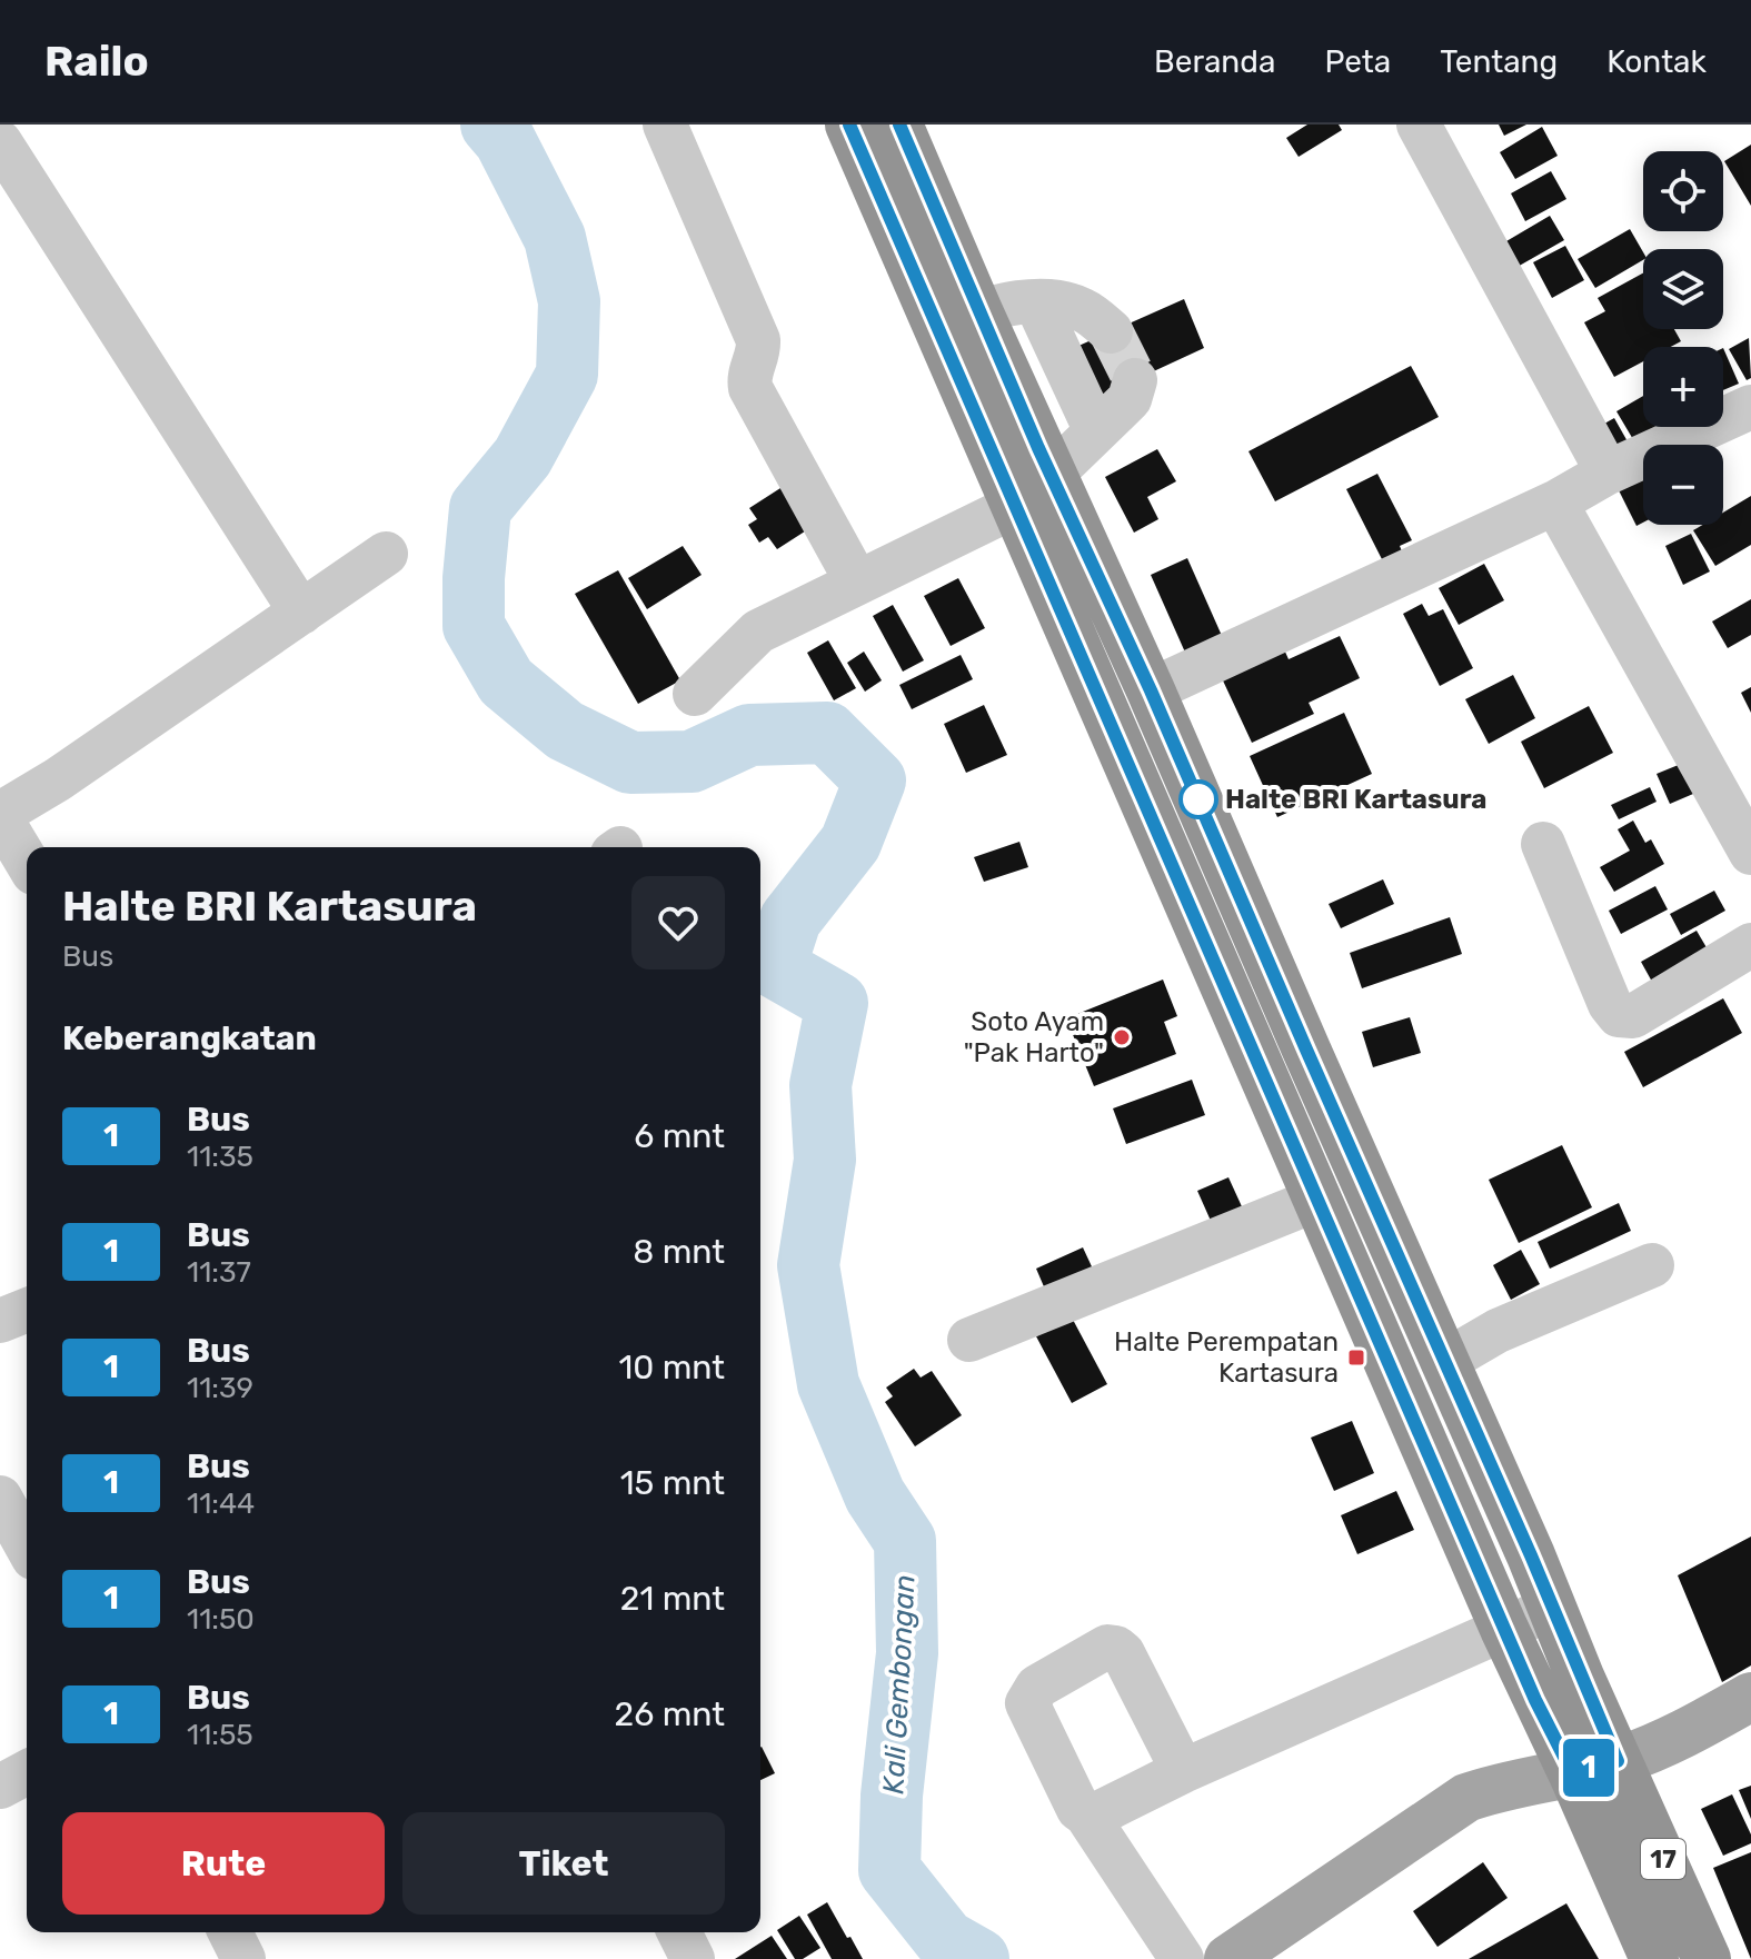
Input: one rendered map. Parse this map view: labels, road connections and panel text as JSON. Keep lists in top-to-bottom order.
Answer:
{
  "streets": {
    "highway": ["17"]
  },
  "water": ["Kali Gembongan"],
  "places": {
    "other": ["Halte BRI Kartasura", "Soto Ayam \"Pak Harto\""],
    "transit": ["Halte Perempatan Kartasura"]
  },
  "lines": ["bus line 1"],
  "page": {
    "header": "Railo",
    "nav": [
      "Beranda",
      "Peta",
      "Tentang",
      "Kontak"
    ],
    "on_map": "1",
    "map_buttons": ["+", "−"],
    "heading": [
      ["Halte BRI Kartasura", "Bus"],
      "Keberangkatan"
    ],
    "list": [
      {
        "mark": "1",
        "name": "Bus",
        "note": "11:35",
        "value": "6 mnt"
      },
      {
        "mark": "1",
        "name": "Bus",
        "note": "11:37",
        "value": "8 mnt"
      },
      {
        "mark": "1",
        "name": "Bus",
        "note": "11:39",
        "value": "10 mnt"
      },
      {
        "mark": "1",
        "name": "Bus",
        "note": "11:44",
        "value": "15 mnt"
      },
      {
        "mark": "1",
        "name": "Bus",
        "note": "11:50",
        "value": "21 mnt"
      },
      {
        "mark": "1",
        "name": "Bus",
        "note": "11:55",
        "value": "26 mnt"
      }
    ],
    "buttons": ["Rute", "Tiket"]
  }
}
